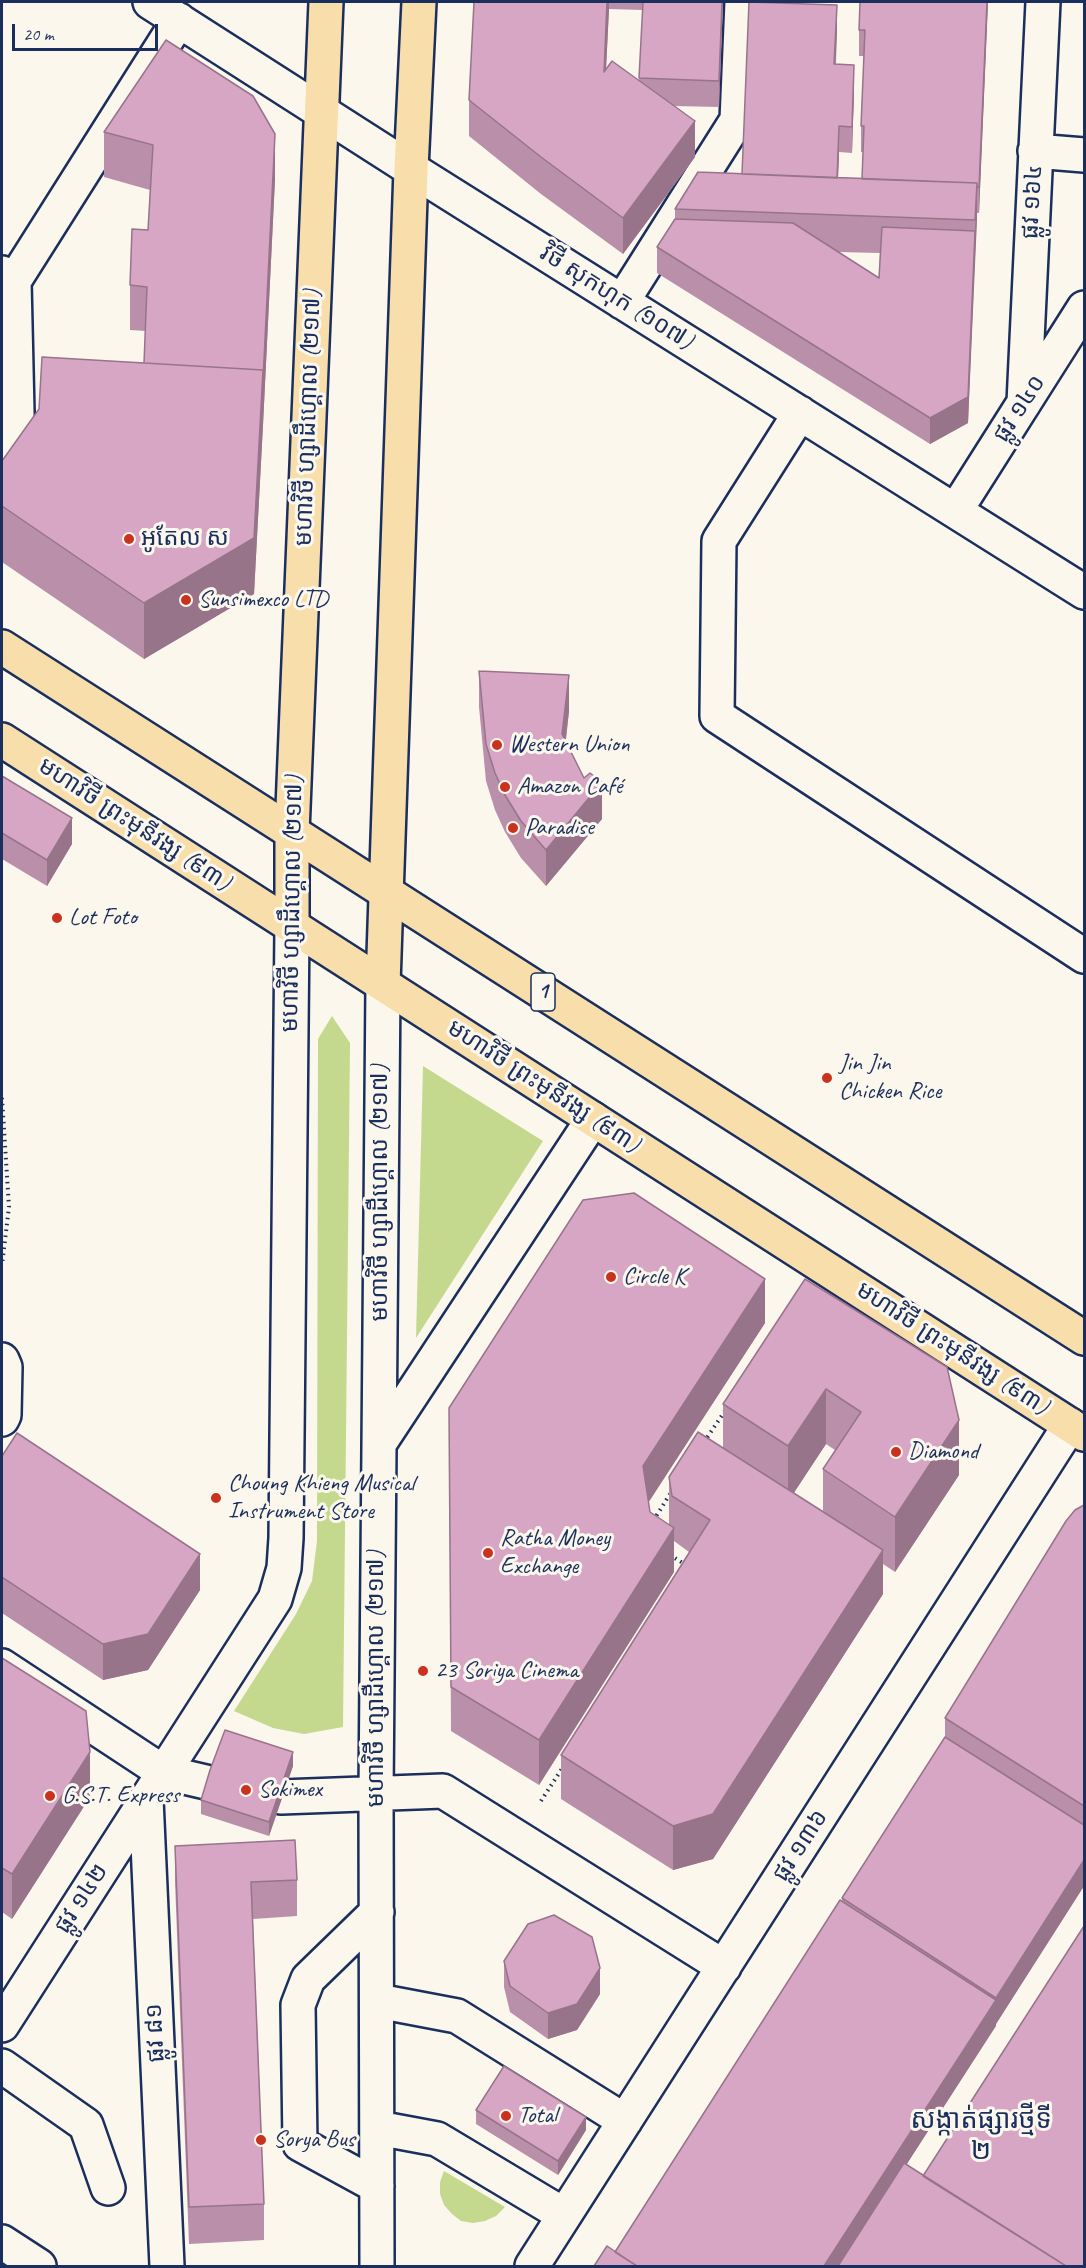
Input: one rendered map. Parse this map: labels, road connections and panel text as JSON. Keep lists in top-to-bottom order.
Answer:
{
  "streets": {
    "main road": ["មហាវិថី ហ្សាដឹហ្គោល (២១៧)", "មហាវិថី ព្រះមុនីវង្ស (៩៣)", "1"],
    "street": [
      "ផ្លូវ ១៦៤",
      "វិថី សុកហុក (១០៧)",
      "ផ្លូវ ១៤០",
      "មហាវិថី ហ្សាដឺហ្គោល (២១៧)",
      "ផ្លូវ ១៣៦",
      "ផ្លូវ ១៤២",
      "ផ្លូវ ៨១"
    ]
  },
  "crossings": [
    ["ផ្លូវ ១៦៤", "ផ្លូវ ១៤០"],
    ["វិថី សុកហុក (១០៧)", "ផ្លូវ ១៤០"],
    ["វិថី សុកហុក (១០៧)", "មហាវិថី ហ្សាដឹហ្គោល (២១៧)"],
    ["មហាវិថី ហ្សាដឹហ្គោល (២១៧)", "មហាវិថី ព្រះមុនីវង្ស (៩៣)"],
    ["មហាវិថី ហ្សាដឹហ្គោល (២១៧)", "1"],
    ["មហាវិថី ហ្សាដឹហ្គោល (២១៧)", "ផ្លូវ ១៤២"],
    ["មហាវិថី ហ្សាដឹហ្គោល (២១៧)", "ផ្លូវ ៨១"],
    ["មហាវិថី ព្រះមុនីវង្ស (៩៣)", "មហាវិថី ហ្សាដឺហ្គោល (២១៧)"],
    ["មហាវិថី ព្រះមុនីវង្ស (៩៣)", "ផ្លូវ ១៣៦"],
    ["ផ្លូវ ១៤២", "ផ្លូវ ៨១"]
  ],
  "districts": ["សង្កាត់ផ្សារថ្មីទី ២"],
  "places": [
    "អូតែល ស",
    "Sunsimexco LTD",
    "Western Union",
    "Amazon Café",
    "Paradise",
    "Lot Foto",
    "Jin Jin Chicken Rice",
    "Circle K",
    "Diamond",
    "Choung Khieng Musical Instrument Store",
    "Ratha Money Exchange",
    "23 Soriya Cinema",
    "Sokimex",
    "G.S.T. Express",
    "Total",
    "Sorya Bus"
  ],
  "scale_bar": "20 m"
}
